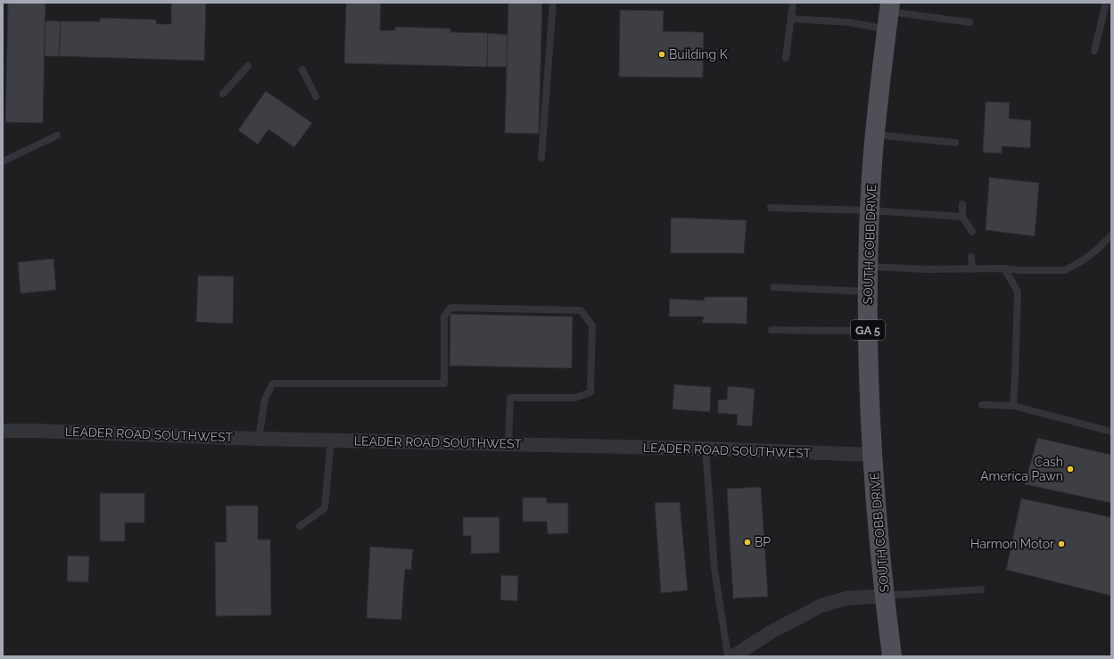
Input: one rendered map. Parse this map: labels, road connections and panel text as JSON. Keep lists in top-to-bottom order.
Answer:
{
  "streets": {
    "main road": ["SOUTH COBB DRIVE", "GA 5"],
    "street": ["LEADER ROAD SOUTHWEST"]
  },
  "crossings": [
    ["SOUTH COBB DRIVE", "LEADER ROAD SOUTHWEST"]
  ],
  "places": [
    "Building K",
    "Cash America Pawn",
    "BP",
    "Harmon Motor"
  ]
}
